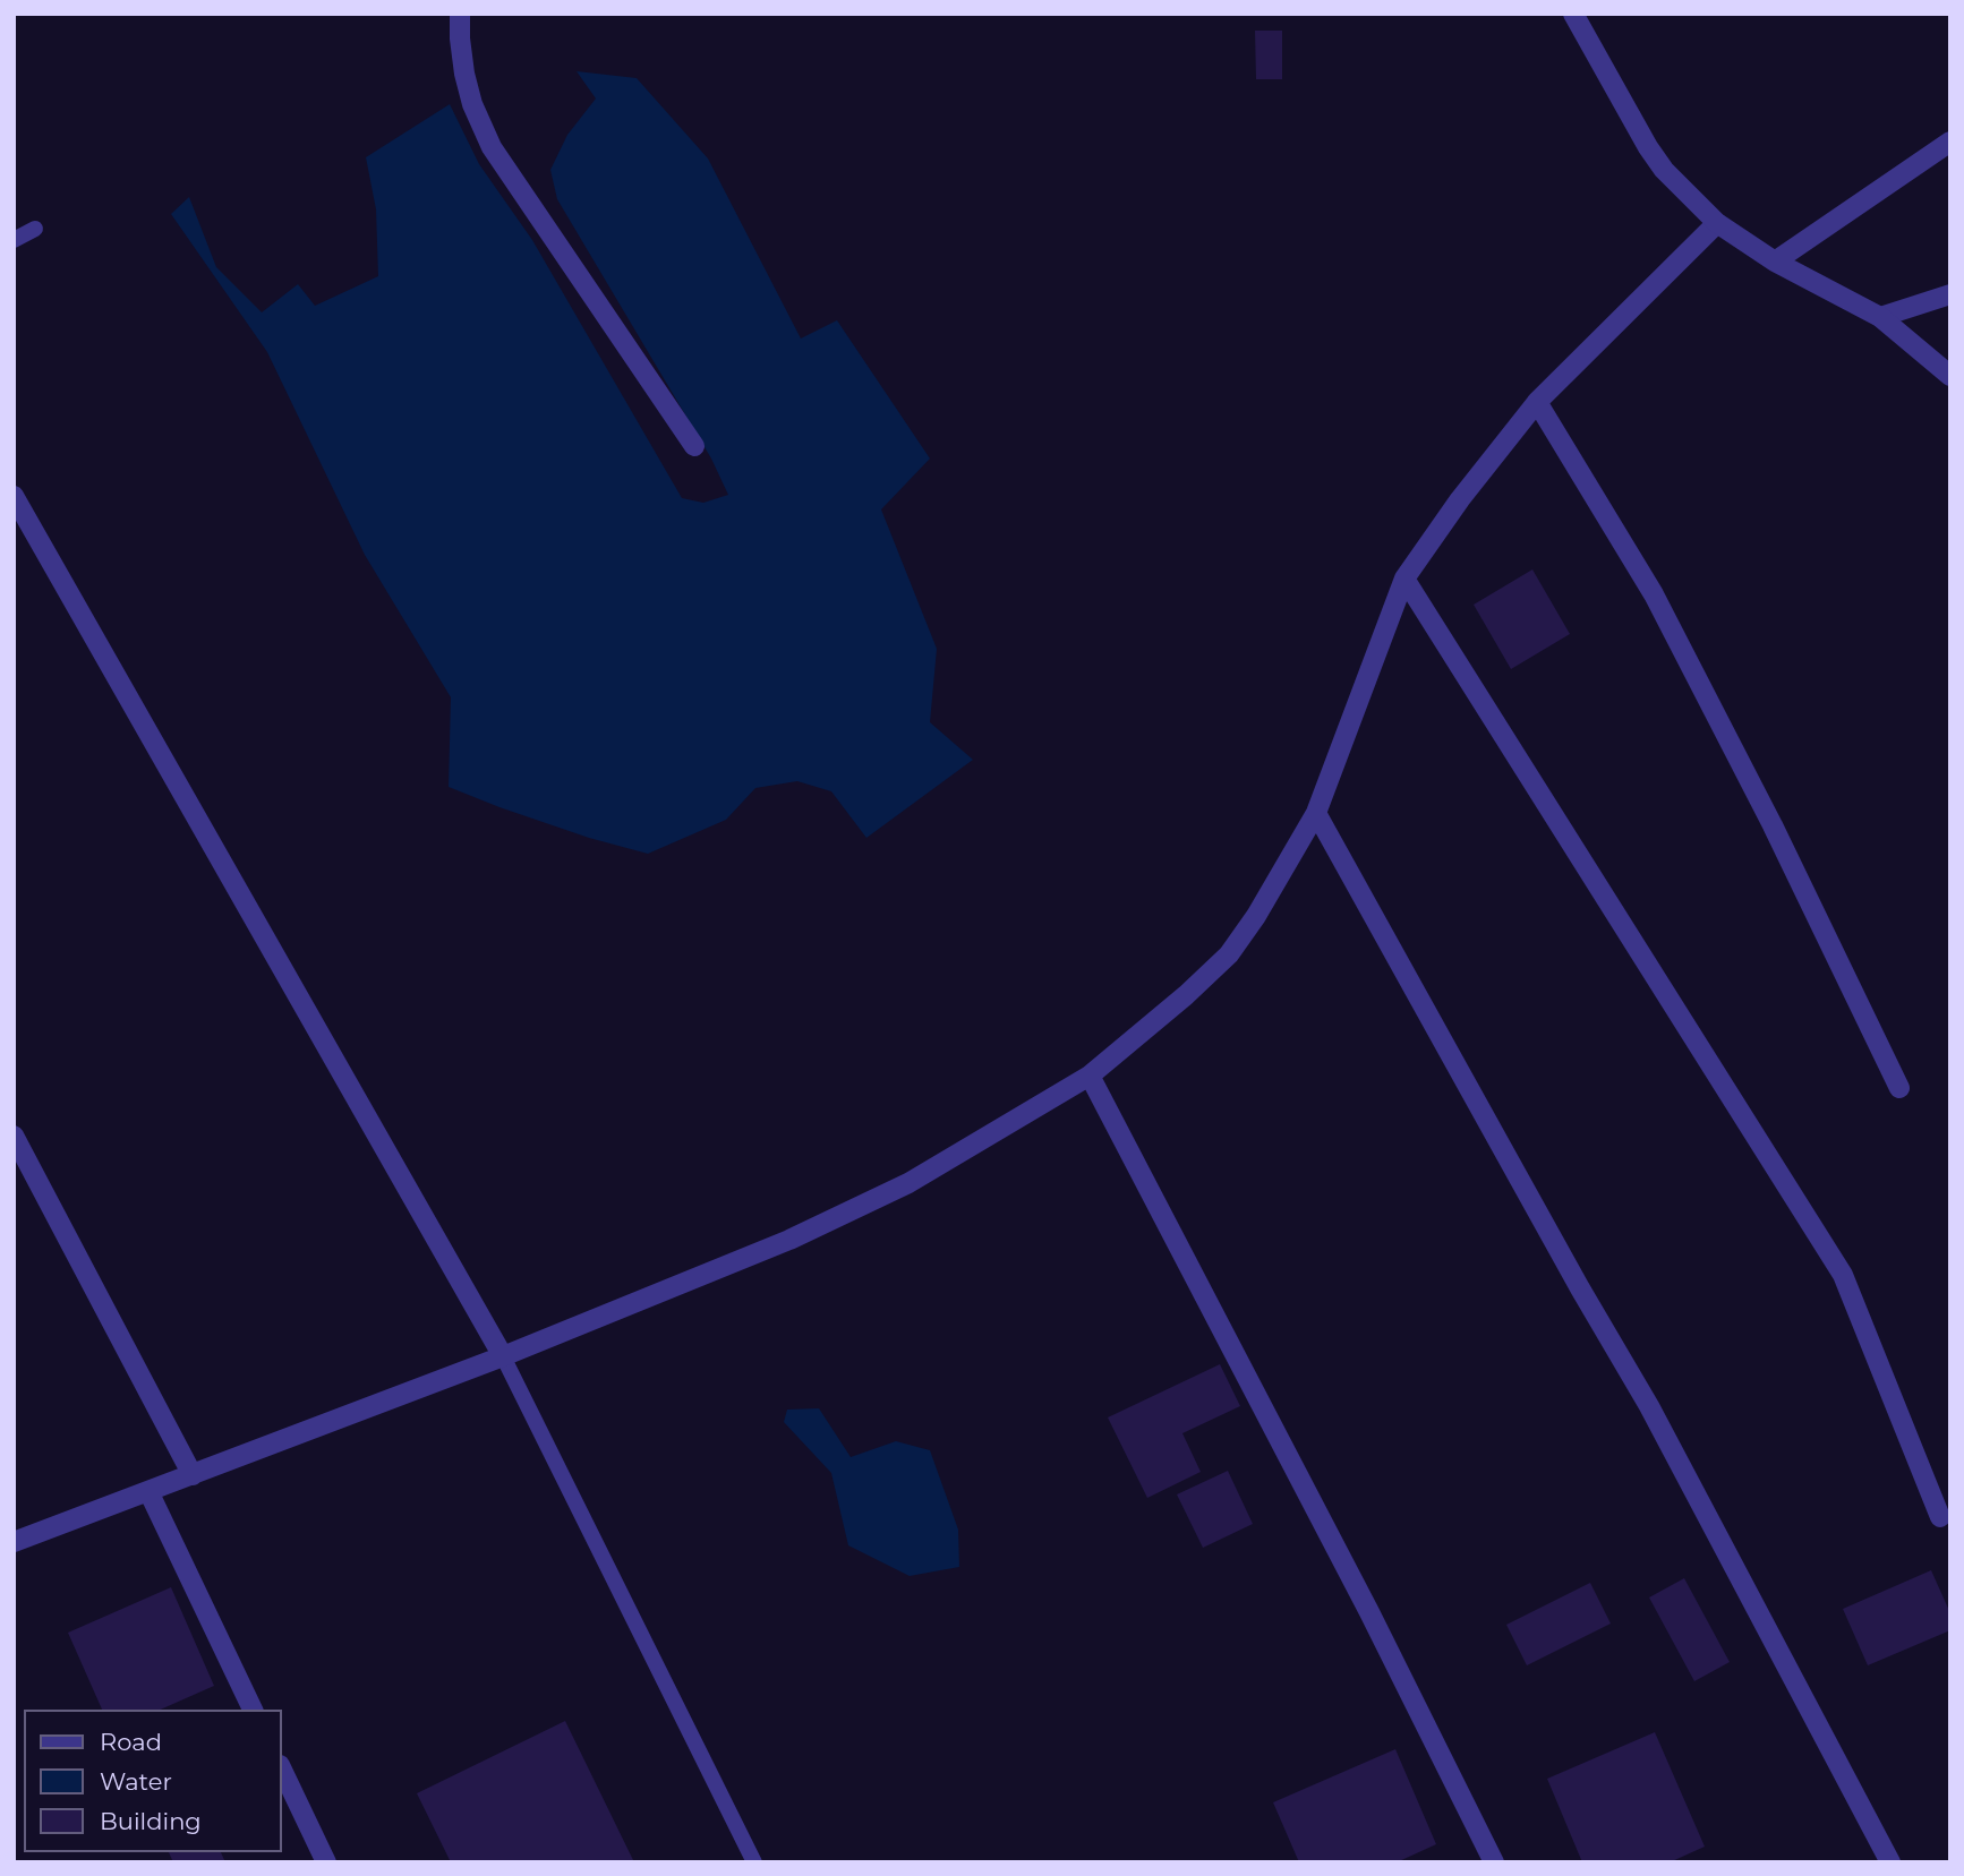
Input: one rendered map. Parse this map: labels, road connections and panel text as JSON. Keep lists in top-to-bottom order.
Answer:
{
  "legend": ["Road", "Water", "Building"]
}
